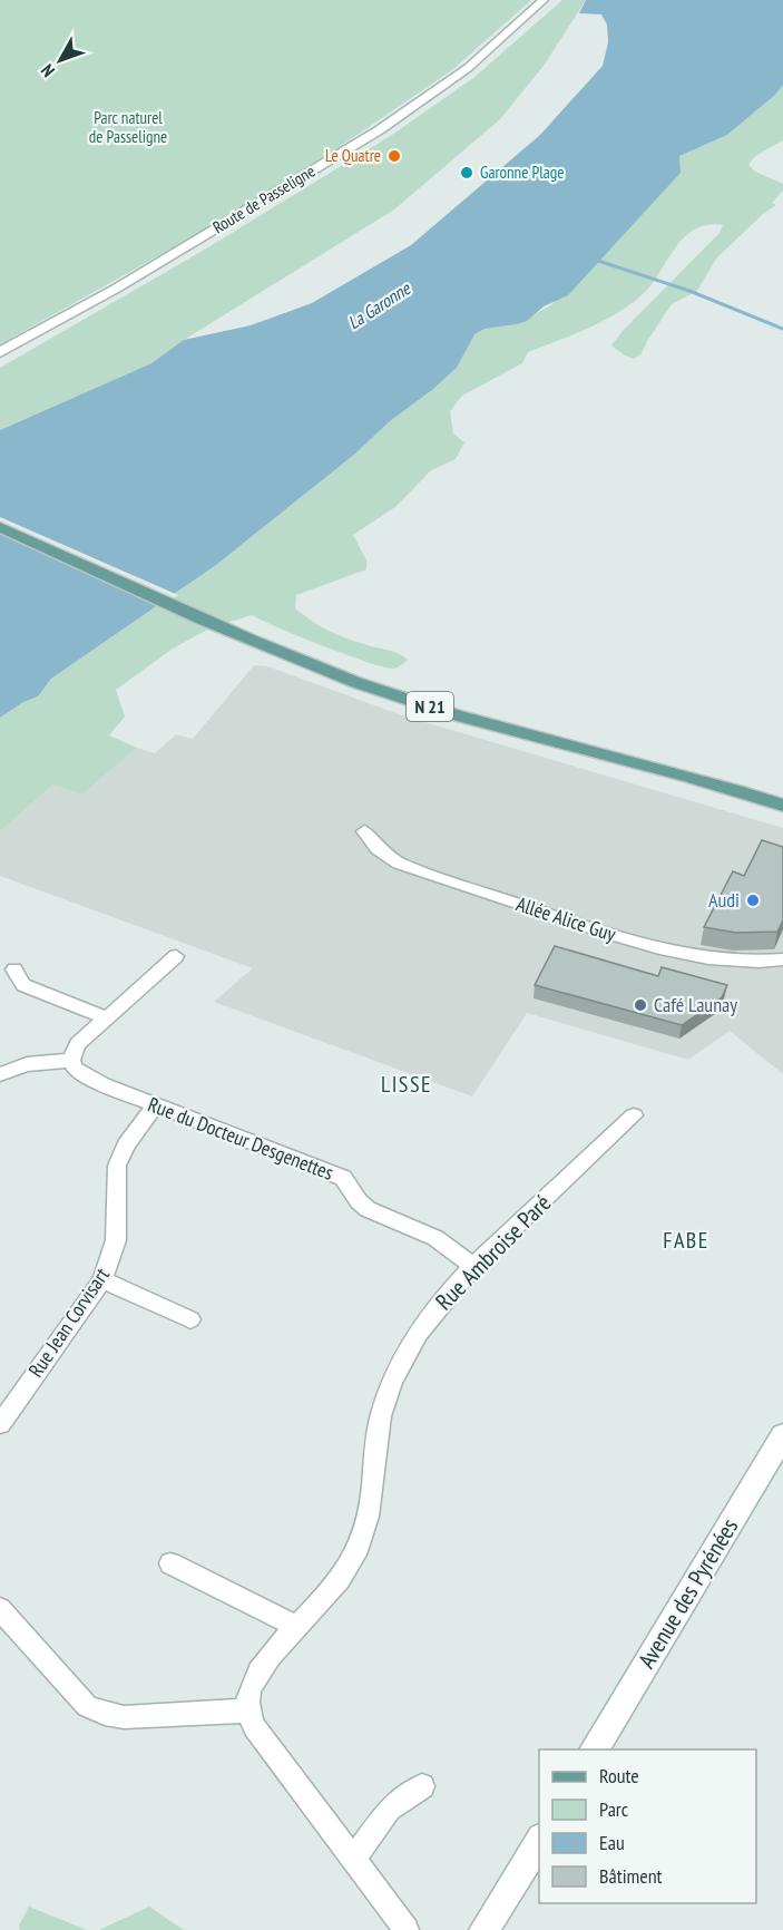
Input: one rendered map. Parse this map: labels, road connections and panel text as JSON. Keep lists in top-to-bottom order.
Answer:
{
  "streets": {
    "main road": ["N 21"],
    "street": [
      "Route de Passeligne",
      "Allée Alice Guy",
      "Rue du Docteur Desgenettes",
      "Rue Ambroise Paré",
      "Rue Jean Corvisart",
      "Avenue des Pyrénées"
    ]
  },
  "crossings": [
    ["Rue du Docteur Desgenettes", "Rue Ambroise Paré"],
    ["Rue du Docteur Desgenettes", "Rue Jean Corvisart"]
  ],
  "districts": ["LISSE", "FABE"],
  "water": ["La Garonne"],
  "parks": ["Parc naturel de Passeligne"],
  "places": [
    "Le Quatre",
    "Garonne Plage",
    "Audi",
    "Café Launay"
  ],
  "legend": [
    "Route",
    "Parc",
    "Eau",
    "Bâtiment"
  ],
  "north": "bottom left"
}
